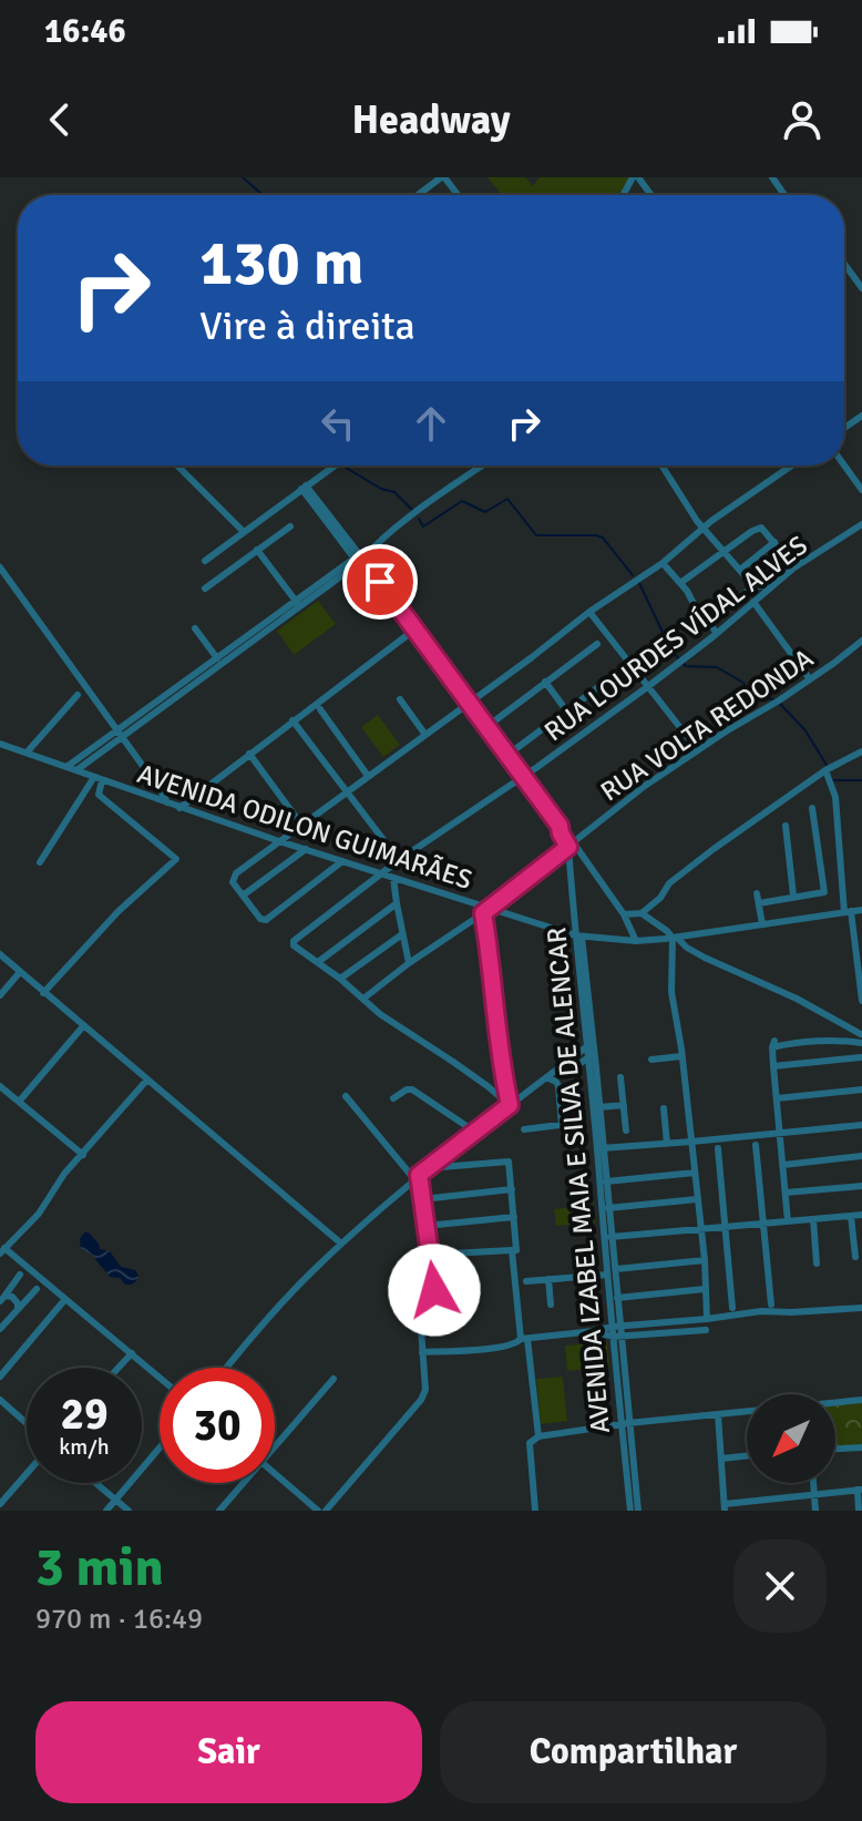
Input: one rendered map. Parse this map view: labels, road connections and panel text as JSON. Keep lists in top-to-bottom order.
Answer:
{
  "streets": {
    "street": [
      "RUA LOURDES VÍDAL ALVES",
      "RUA VOLTA REDONDA",
      "AVENIDA ODILON GUIMARÃES",
      "AVENIDA IZABEL MAIA E SILVA DE ALENCAR"
    ]
  },
  "crossings": [
    ["RUA LOURDES VÍDAL ALVES", "AVENIDA ODILON GUIMARÃES"],
    ["RUA VOLTA REDONDA", "AVENIDA ODILON GUIMARÃES"],
    ["RUA VOLTA REDONDA", "AVENIDA IZABEL MAIA E SILVA DE ALENCAR"],
    ["AVENIDA ODILON GUIMARÃES", "AVENIDA IZABEL MAIA E SILVA DE ALENCAR"]
  ],
  "north": "bottom left",
  "page": {
    "status": "16:46",
    "header": "Headway",
    "turn": ["130 m", "Vire à direita"],
    "speed": "29 km/h",
    "limit": "30",
    "heading": ["3 min", "970 m · 16:49"],
    "buttons": ["Sair", "Compartilhar"]
  }
}
